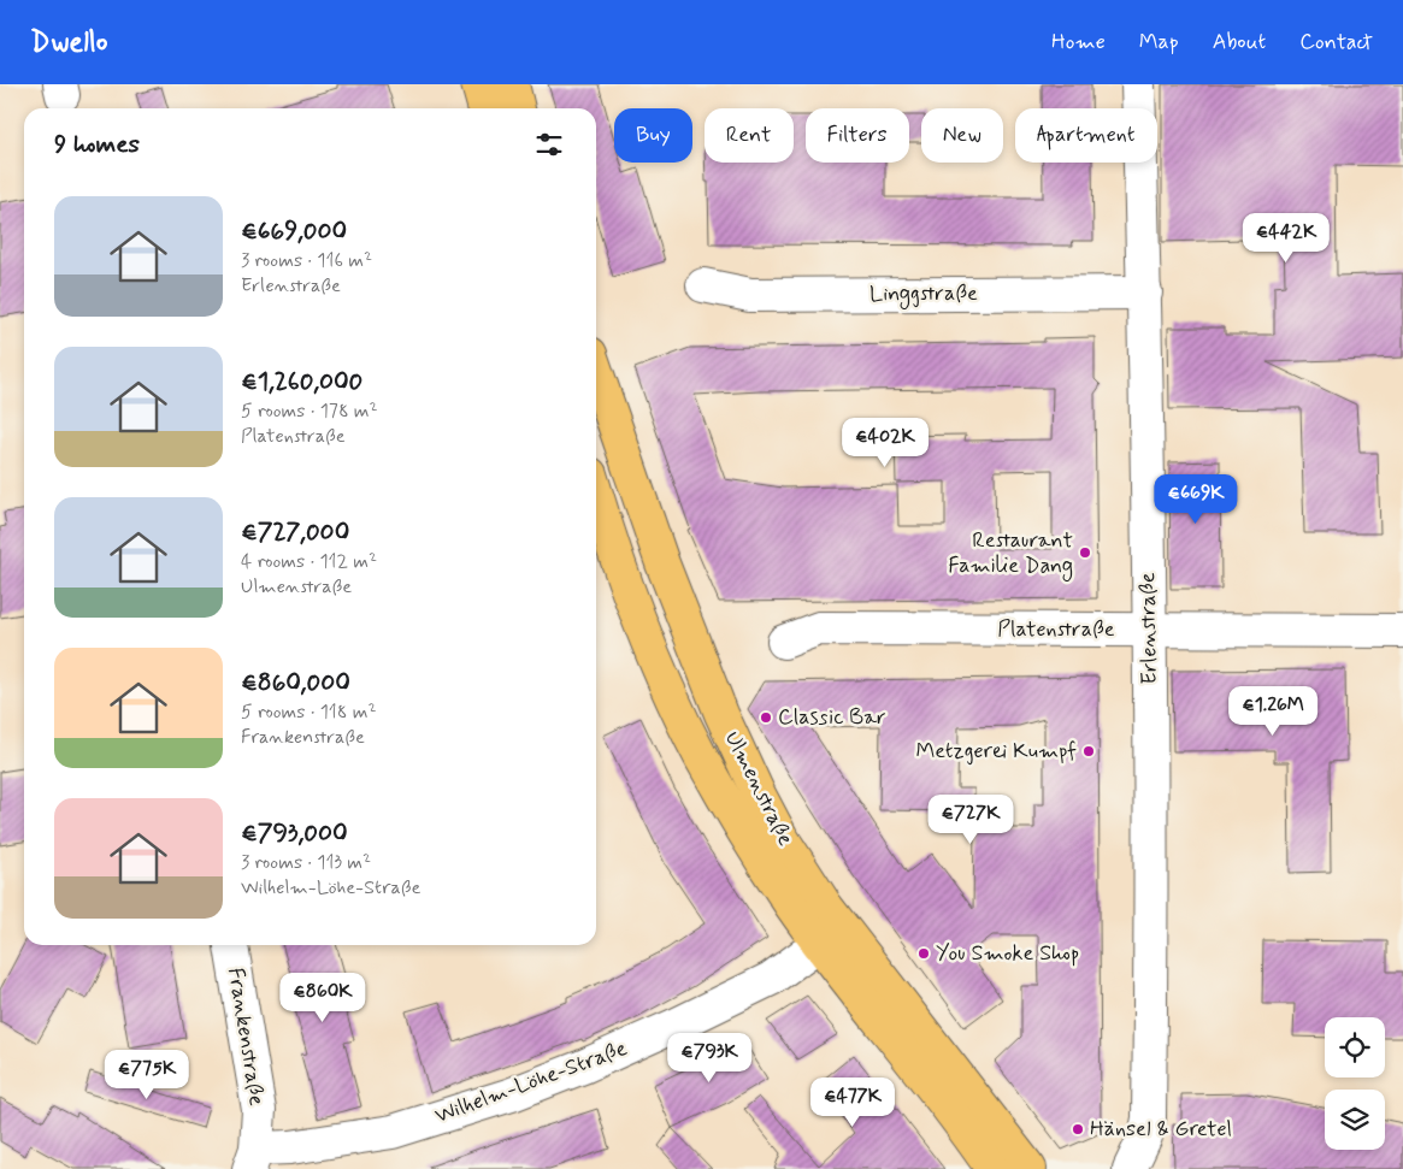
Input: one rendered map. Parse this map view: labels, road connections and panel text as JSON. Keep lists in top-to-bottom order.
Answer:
{
  "streets": {
    "main road": ["Ulmenstraße"],
    "street": [
      "Linggstraße",
      "Erlenstraße",
      "Platenstraße",
      "Frankenstraße",
      "Wilhelm-Löhe-Straße"
    ]
  },
  "crossings": [
    ["Linggstraße", "Erlenstraße"],
    ["Erlenstraße", "Platenstraße"],
    ["Ulmenstraße", "Wilhelm-Löhe-Straße"],
    ["Frankenstraße", "Wilhelm-Löhe-Straße"]
  ],
  "places": [
    "Restaurant Familie Dang",
    "Classic Bar",
    "Metzgerei Kumpf",
    "You Smoke Shop",
    "Hänsel & Gretel"
  ],
  "page": {
    "header": "Dwello",
    "nav": [
      "Home",
      "Map",
      "About",
      "Contact"
    ],
    "chip": [
      "Buy",
      "Rent",
      "Filters",
      "New",
      "Apartment"
    ],
    "heading": "9 homes",
    "list": [
      {
        "name": "€669,000",
        "note": "3 rooms · 116 m² · Erlenstraße"
      },
      {
        "name": "€1,260,000",
        "note": "5 rooms · 178 m² · Platenstraße"
      },
      {
        "name": "€727,000",
        "note": "4 rooms · 112 m² · Ulmenstraße"
      },
      {
        "name": "€860,000",
        "note": "5 rooms · 118 m² · Frankenstraße"
      },
      {
        "name": "€793,000",
        "note": "3 rooms · 113 m² · Wilhelm-Löhe-Straße"
      }
    ],
    "price": [
      "€442K",
      "€402K",
      "€669K",
      "€1.26M",
      "€727K",
      "€860K",
      "€793K",
      "€775K",
      "€477K"
    ]
  }
}
